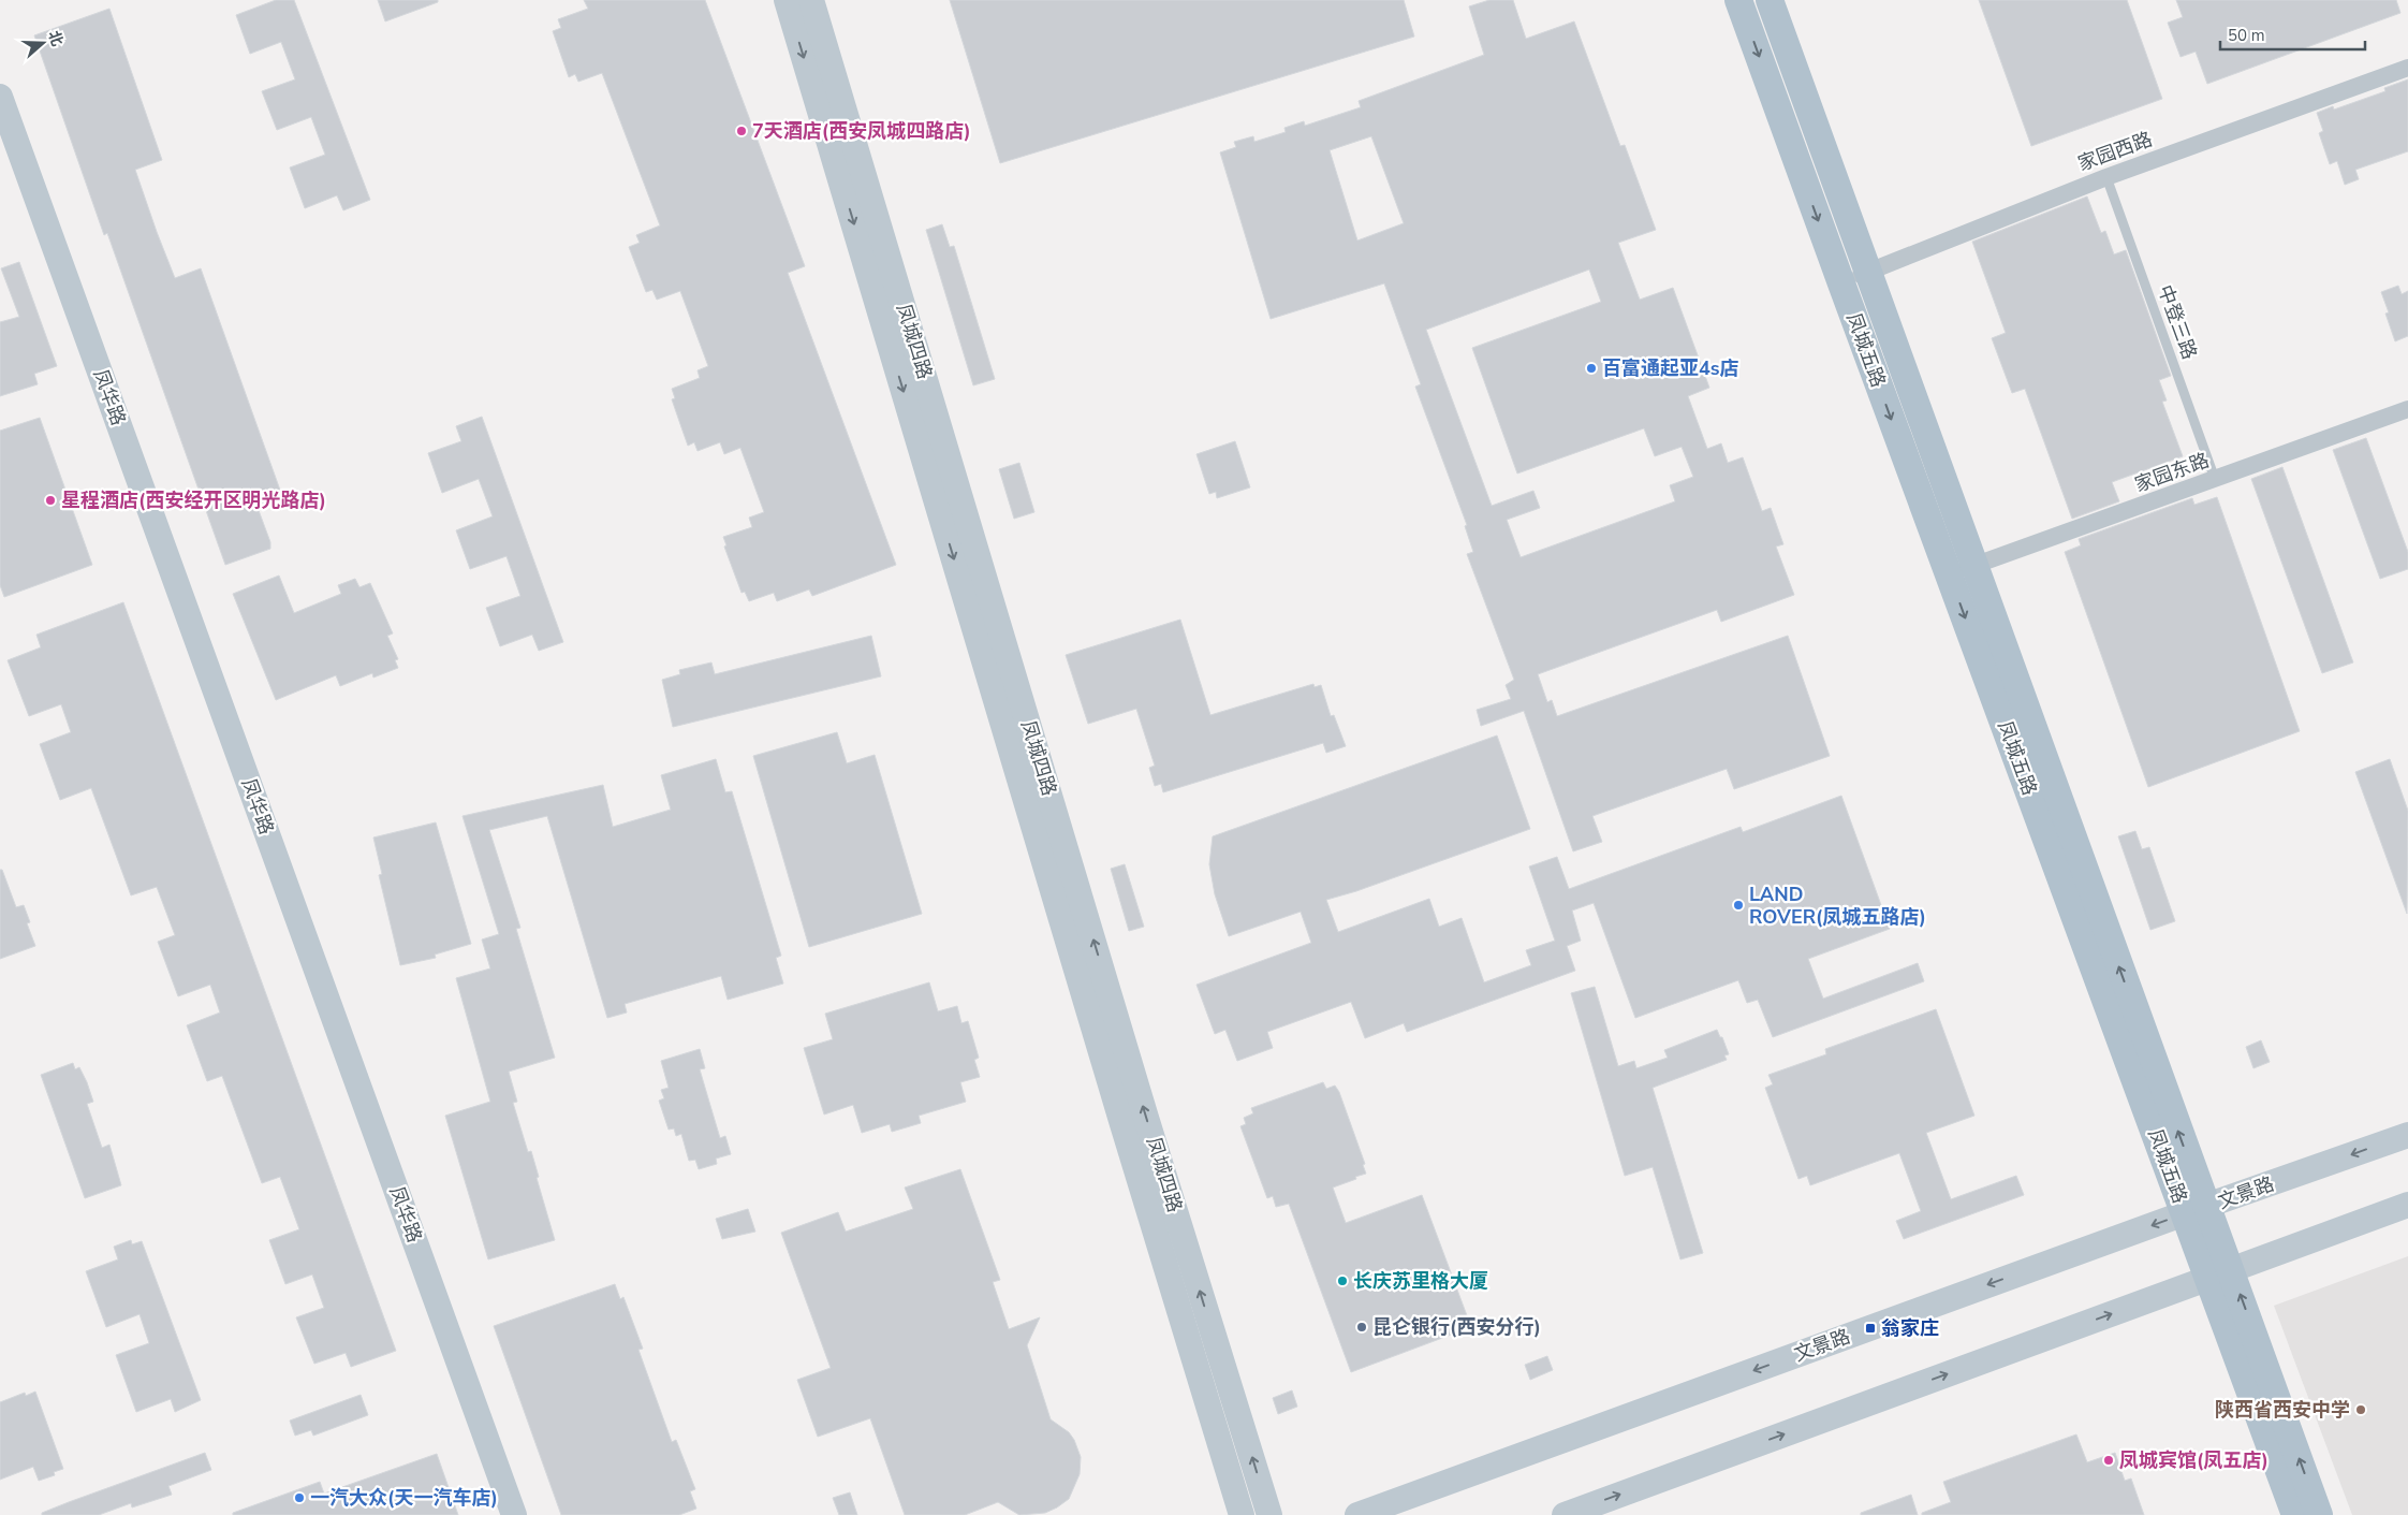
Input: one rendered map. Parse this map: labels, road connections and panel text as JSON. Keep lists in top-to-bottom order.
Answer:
{
  "streets": {
    "main road": ["凤城五路"],
    "street": [
      "家园西路",
      "凤城四路",
      "凤华路",
      "家园东路",
      "文景路"
    ],
    "lane": ["中登三路"]
  },
  "crossings": [
    ["家园西路", "中登三路"],
    ["家园西路", "凤城五路"],
    ["中登三路", "家园东路"],
    ["凤城五路", "家园东路"],
    ["凤城五路", "文景路"]
  ],
  "places": {
    "other": [
      "7天酒店(西安凤城四路店)",
      "百富通起亚4s店",
      "星程酒店(西安经开区明光路店)",
      "LAND ROVER(凤城五路店)",
      "长庆苏里格大厦",
      "昆仑银行(西安分行)",
      "陕西省西安中学",
      "凤城宾馆(凤五店)",
      "一汽大众(天一汽车店)"
    ],
    "transit": ["翁家庄"]
  },
  "scale_bar": "50 m",
  "north": "right"
}
